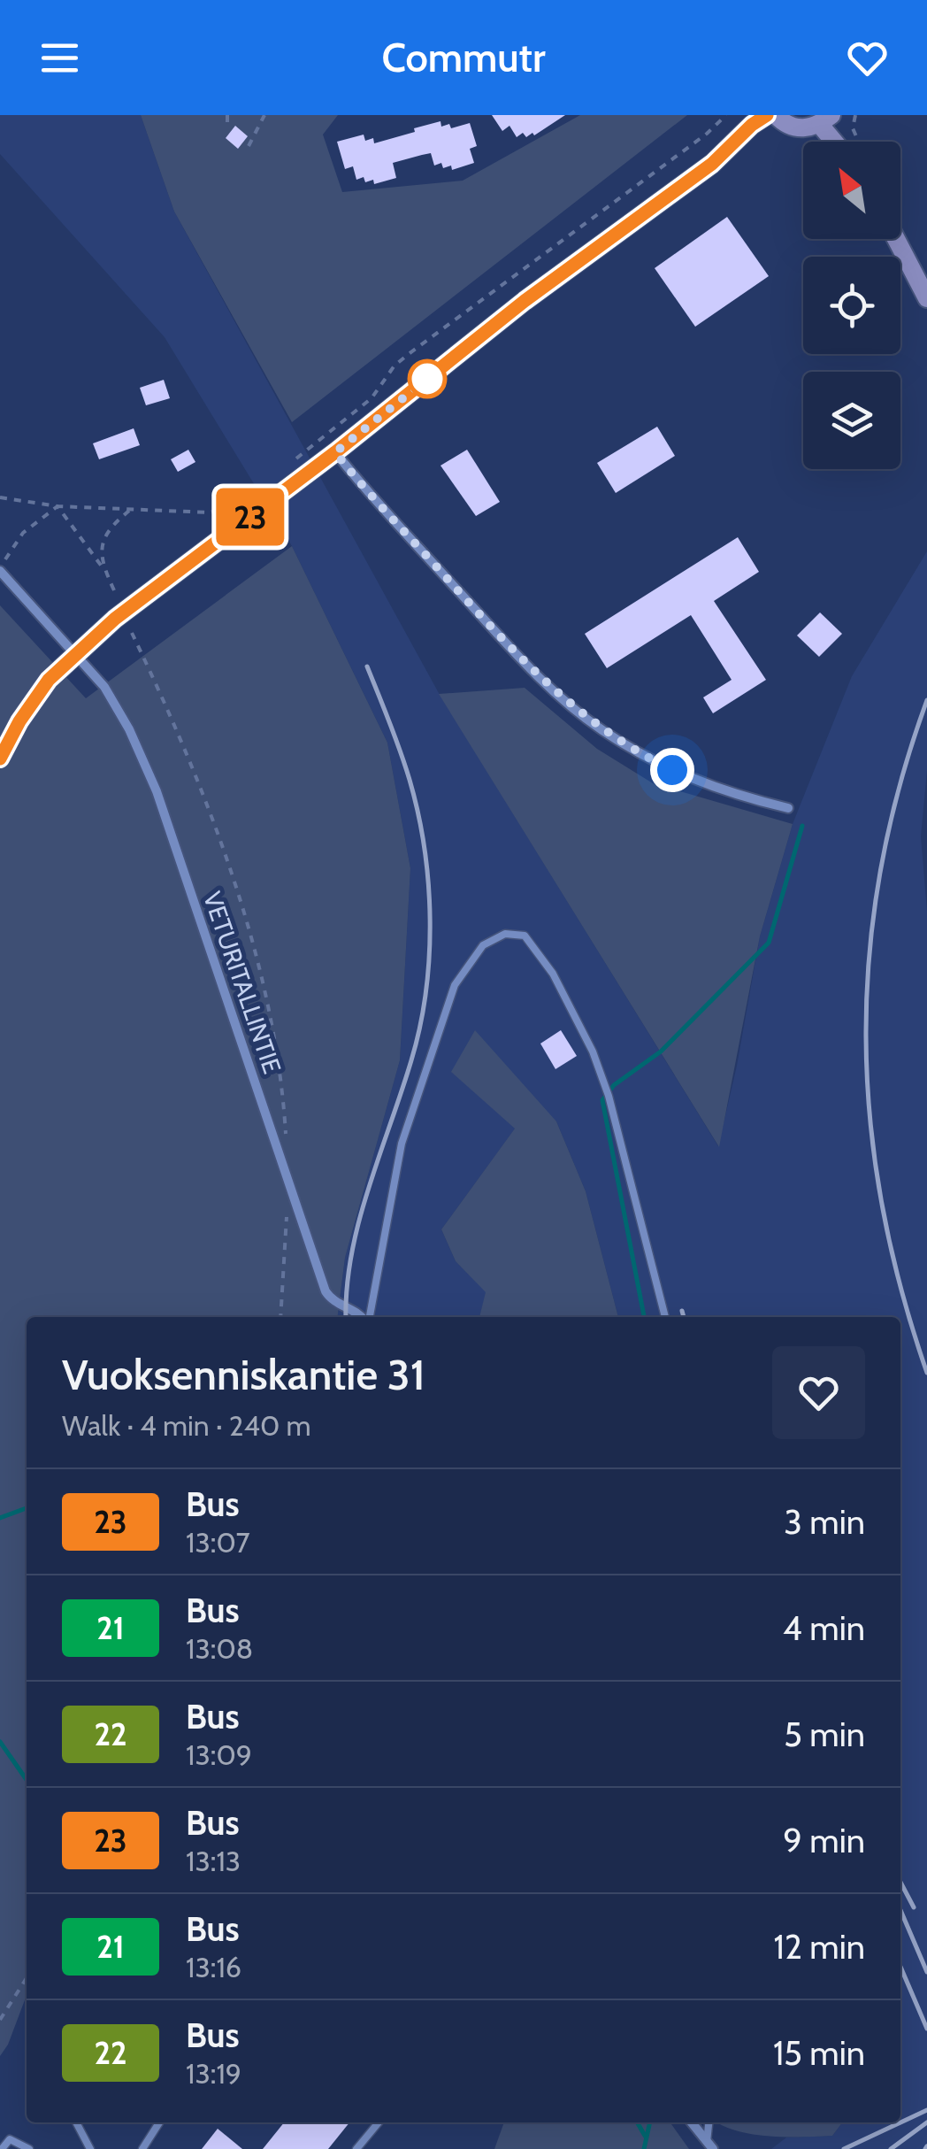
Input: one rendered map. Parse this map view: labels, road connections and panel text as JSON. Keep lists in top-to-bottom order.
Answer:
{
  "streets": {
    "street": ["VETURITALLINTIE"]
  },
  "lines": ["bus line 23"],
  "north": "top left",
  "page": {
    "header": "Commutr",
    "on_map": "23",
    "heading": ["Vuoksenniskantie 31", "Walk · 4 min · 240 m"],
    "list": [
      {
        "mark": "23",
        "name": "Bus",
        "note": "13:07",
        "value": "3 min"
      },
      {
        "mark": "21",
        "name": "Bus",
        "note": "13:08",
        "value": "4 min"
      },
      {
        "mark": "22",
        "name": "Bus",
        "note": "13:09",
        "value": "5 min"
      },
      {
        "mark": "23",
        "name": "Bus",
        "note": "13:13",
        "value": "9 min"
      },
      {
        "mark": "21",
        "name": "Bus",
        "note": "13:16",
        "value": "12 min"
      },
      {
        "mark": "22",
        "name": "Bus",
        "note": "13:19",
        "value": "15 min"
      }
    ]
  }
}
